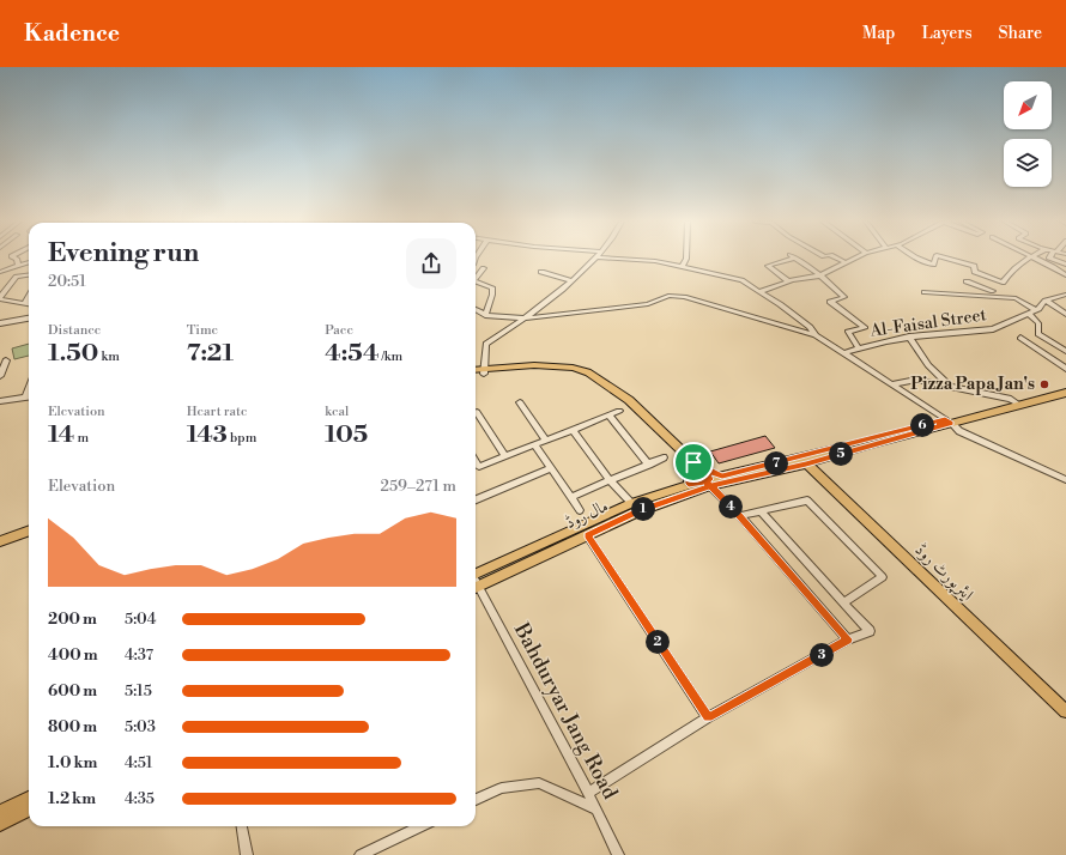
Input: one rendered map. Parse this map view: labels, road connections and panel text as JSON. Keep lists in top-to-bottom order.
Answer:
{
  "streets": {
    "main road": ["مال روڈ", "ایئرپورٹ روڈ"],
    "street": ["Al-Faisal Street", "Bahduryar Jang Road"]
  },
  "crossings": [
    ["مال روڈ", "ایئرپورٹ روڈ"]
  ],
  "places": ["Pizza Papa Jan's"],
  "north": "bottom left",
  "page": {
    "header": "Kadence",
    "nav": ["Map", "Layers", "Share"],
    "heading": ["Evening run", "20:51"],
    "stats": [
      ["Distance", "1.50 km"],
      ["Time", "7:21"],
      ["Pace", "4:54 /km"],
      ["Elevation", "14 m"],
      ["Heart rate", "143 bpm"],
      ["kcal", "105"]
    ],
    "pins": [
      "6",
      "5",
      "7",
      "4",
      "1",
      "2",
      "3"
    ],
    "chart": ["Elevation", "259–271 m"],
    "list": [
      {
        "name": "200 m",
        "note": "5:04"
      },
      {
        "name": "400 m",
        "note": "4:37"
      },
      {
        "name": "600 m",
        "note": "5:15"
      },
      {
        "name": "800 m",
        "note": "5:03"
      },
      {
        "name": "1.0 km",
        "note": "4:51"
      },
      {
        "name": "1.2 km",
        "note": "4:35"
      }
    ]
  }
}
